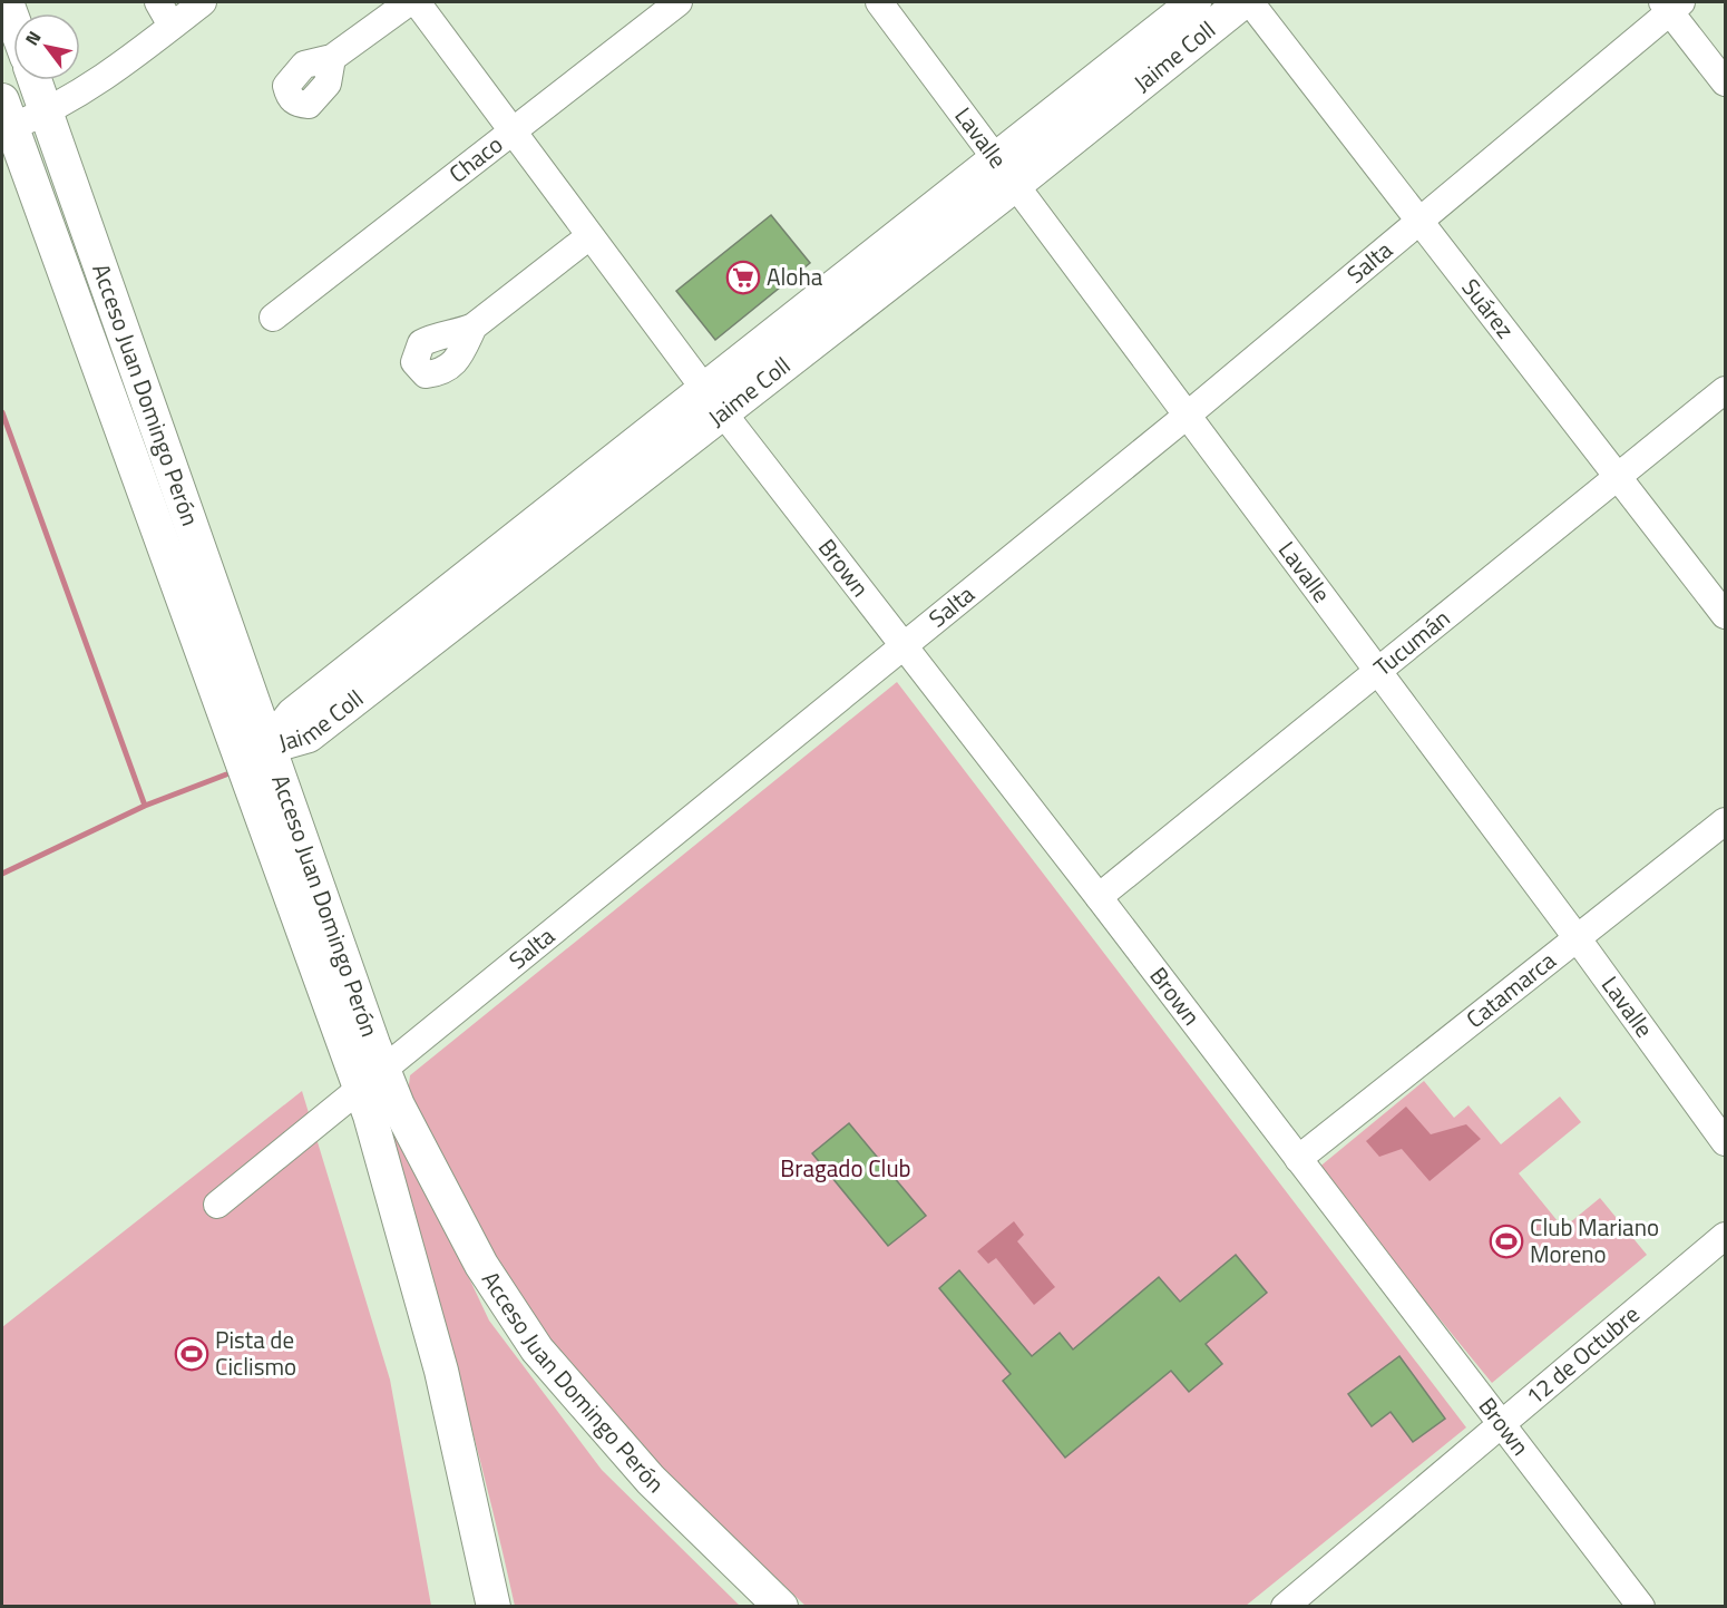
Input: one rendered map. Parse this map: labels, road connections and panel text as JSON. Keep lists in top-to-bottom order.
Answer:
{
  "streets": {
    "main road": ["Jaime Coll", "Acceso Juan Domingo Perón"],
    "street": [
      "Lavalle",
      "Chaco",
      "Salta",
      "Suárez",
      "Brown",
      "Tucumán",
      "Catamarca",
      "12 de Octubre"
    ]
  },
  "crossings": [
    ["Jaime Coll", "Lavalle"],
    ["Jaime Coll", "Acceso Juan Domingo Perón"],
    ["Jaime Coll", "Brown"],
    ["Lavalle", "Salta"],
    ["Lavalle", "Tucumán"],
    ["Lavalle", "Catamarca"],
    ["Chaco", "Brown"],
    ["Salta", "Suárez"],
    ["Salta", "Acceso Juan Domingo Perón"],
    ["Salta", "Brown"],
    ["Suárez", "Tucumán"],
    ["Brown", "Tucumán"],
    ["Brown", "Catamarca"],
    ["Brown", "12 de Octubre"]
  ],
  "parks": ["Bragado Club"],
  "places": {
    "supermarket": ["Aloha"],
    "sports": ["Club Mariano Moreno", "Pista de Ciclismo"]
  },
  "north": "top left"
}
